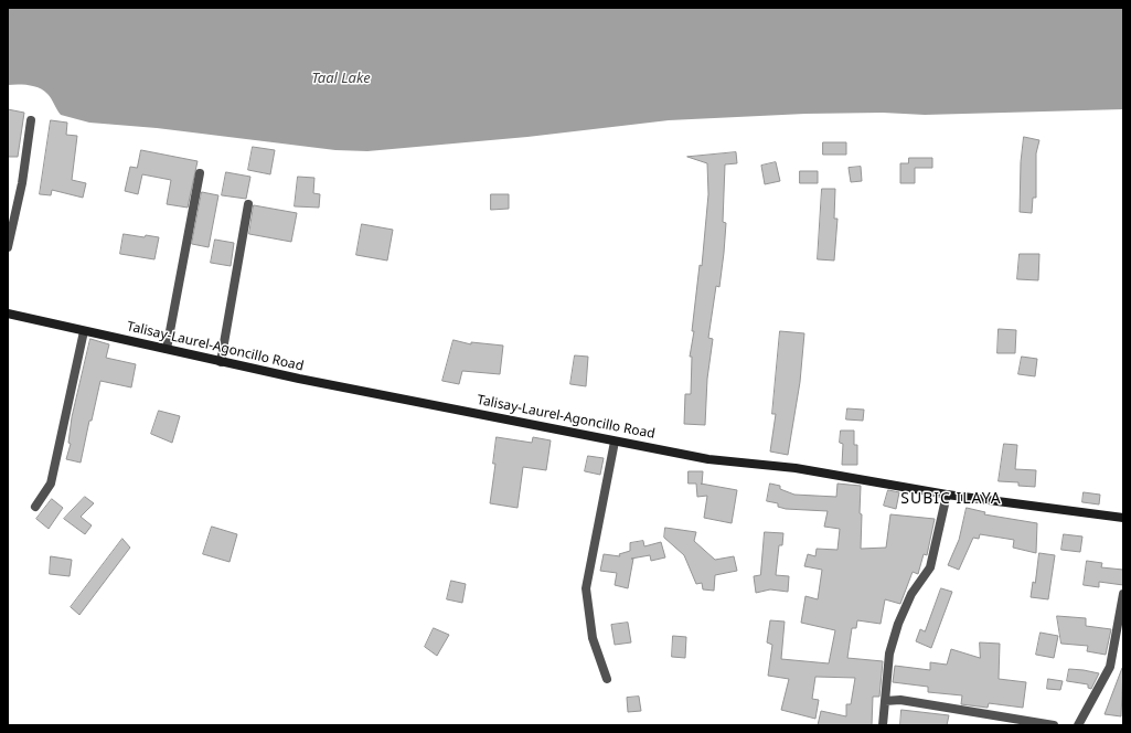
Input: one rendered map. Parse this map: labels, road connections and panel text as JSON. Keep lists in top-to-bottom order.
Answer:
{
  "streets": {
    "main road": ["Talisay-Laurel-Agoncillo Road"]
  },
  "districts": ["SUBIC ILAYA"],
  "water": ["Taal Lake"]
}
